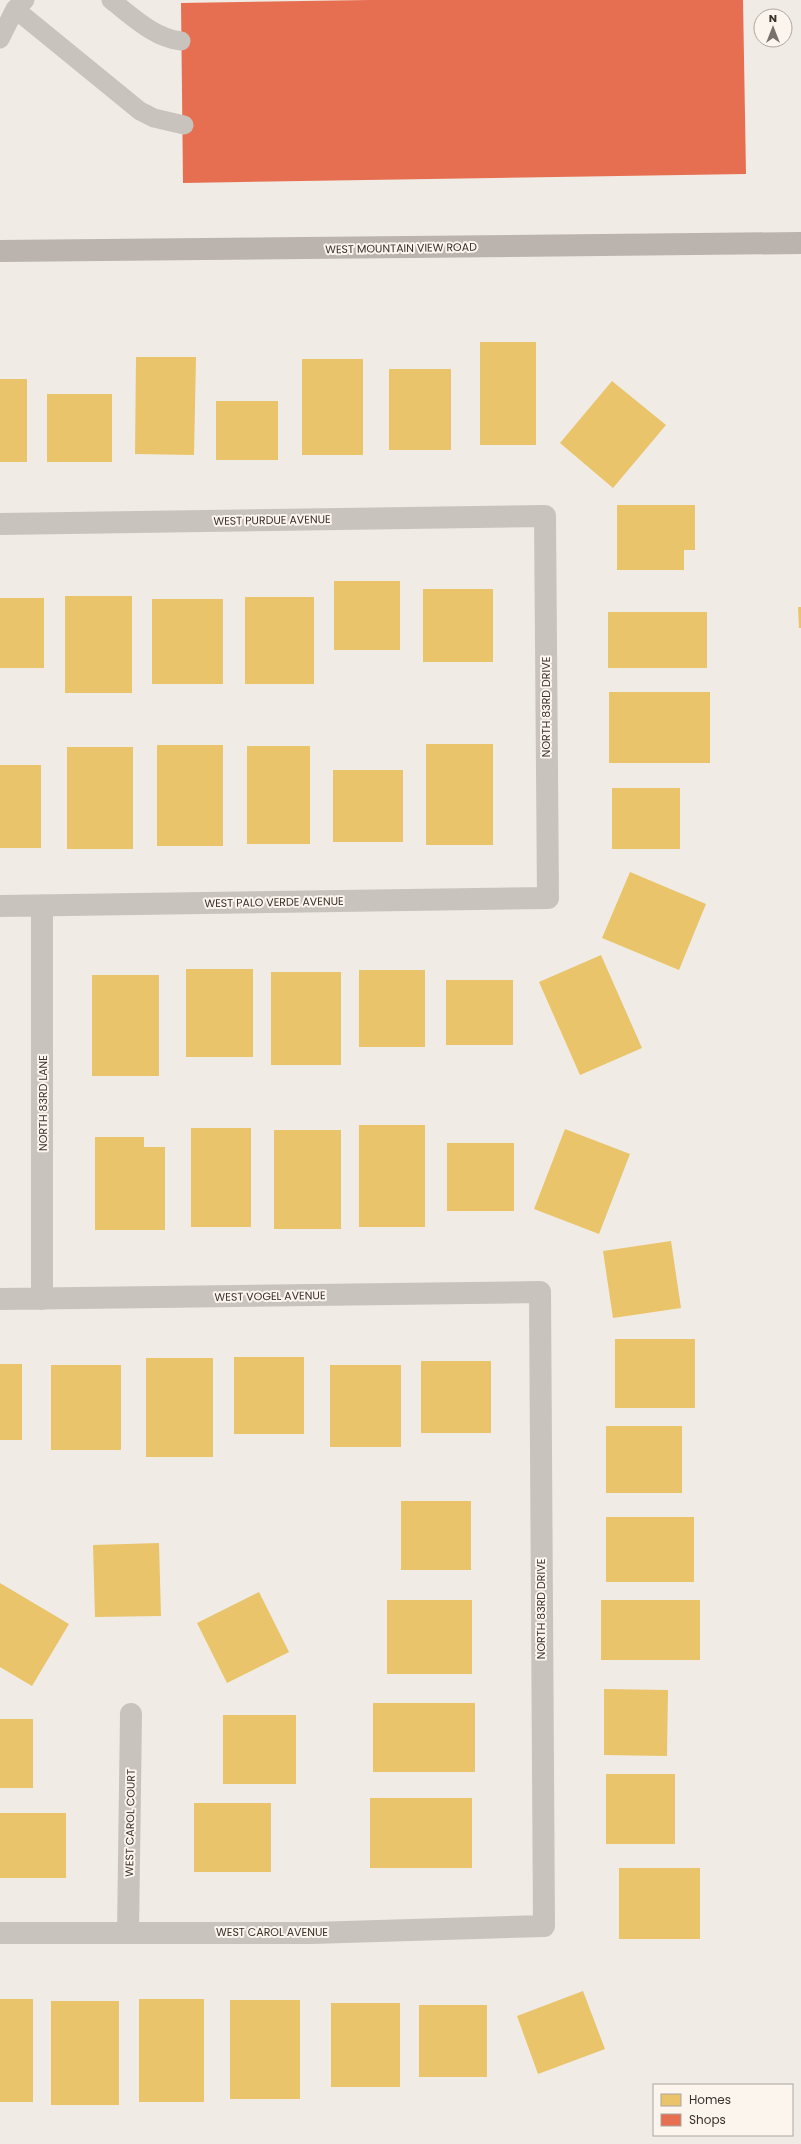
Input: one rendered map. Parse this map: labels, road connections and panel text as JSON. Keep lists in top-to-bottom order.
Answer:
{
  "streets": {
    "street": [
      "WEST MOUNTAIN VIEW ROAD",
      "WEST PURDUE AVENUE",
      "NORTH 83RD DRIVE",
      "WEST PALO VERDE AVENUE",
      "NORTH 83RD LANE",
      "WEST VOGEL AVENUE",
      "WEST CAROL COURT",
      "WEST CAROL AVENUE"
    ]
  },
  "crossings": [
    ["WEST PURDUE AVENUE", "NORTH 83RD DRIVE"],
    ["NORTH 83RD DRIVE", "WEST PALO VERDE AVENUE"],
    ["NORTH 83RD DRIVE", "WEST VOGEL AVENUE"],
    ["NORTH 83RD DRIVE", "WEST CAROL AVENUE"],
    ["WEST PALO VERDE AVENUE", "NORTH 83RD LANE"],
    ["NORTH 83RD LANE", "WEST VOGEL AVENUE"],
    ["WEST CAROL COURT", "WEST CAROL AVENUE"]
  ],
  "legend": ["Homes", "Shops"],
  "north": "top"
}
